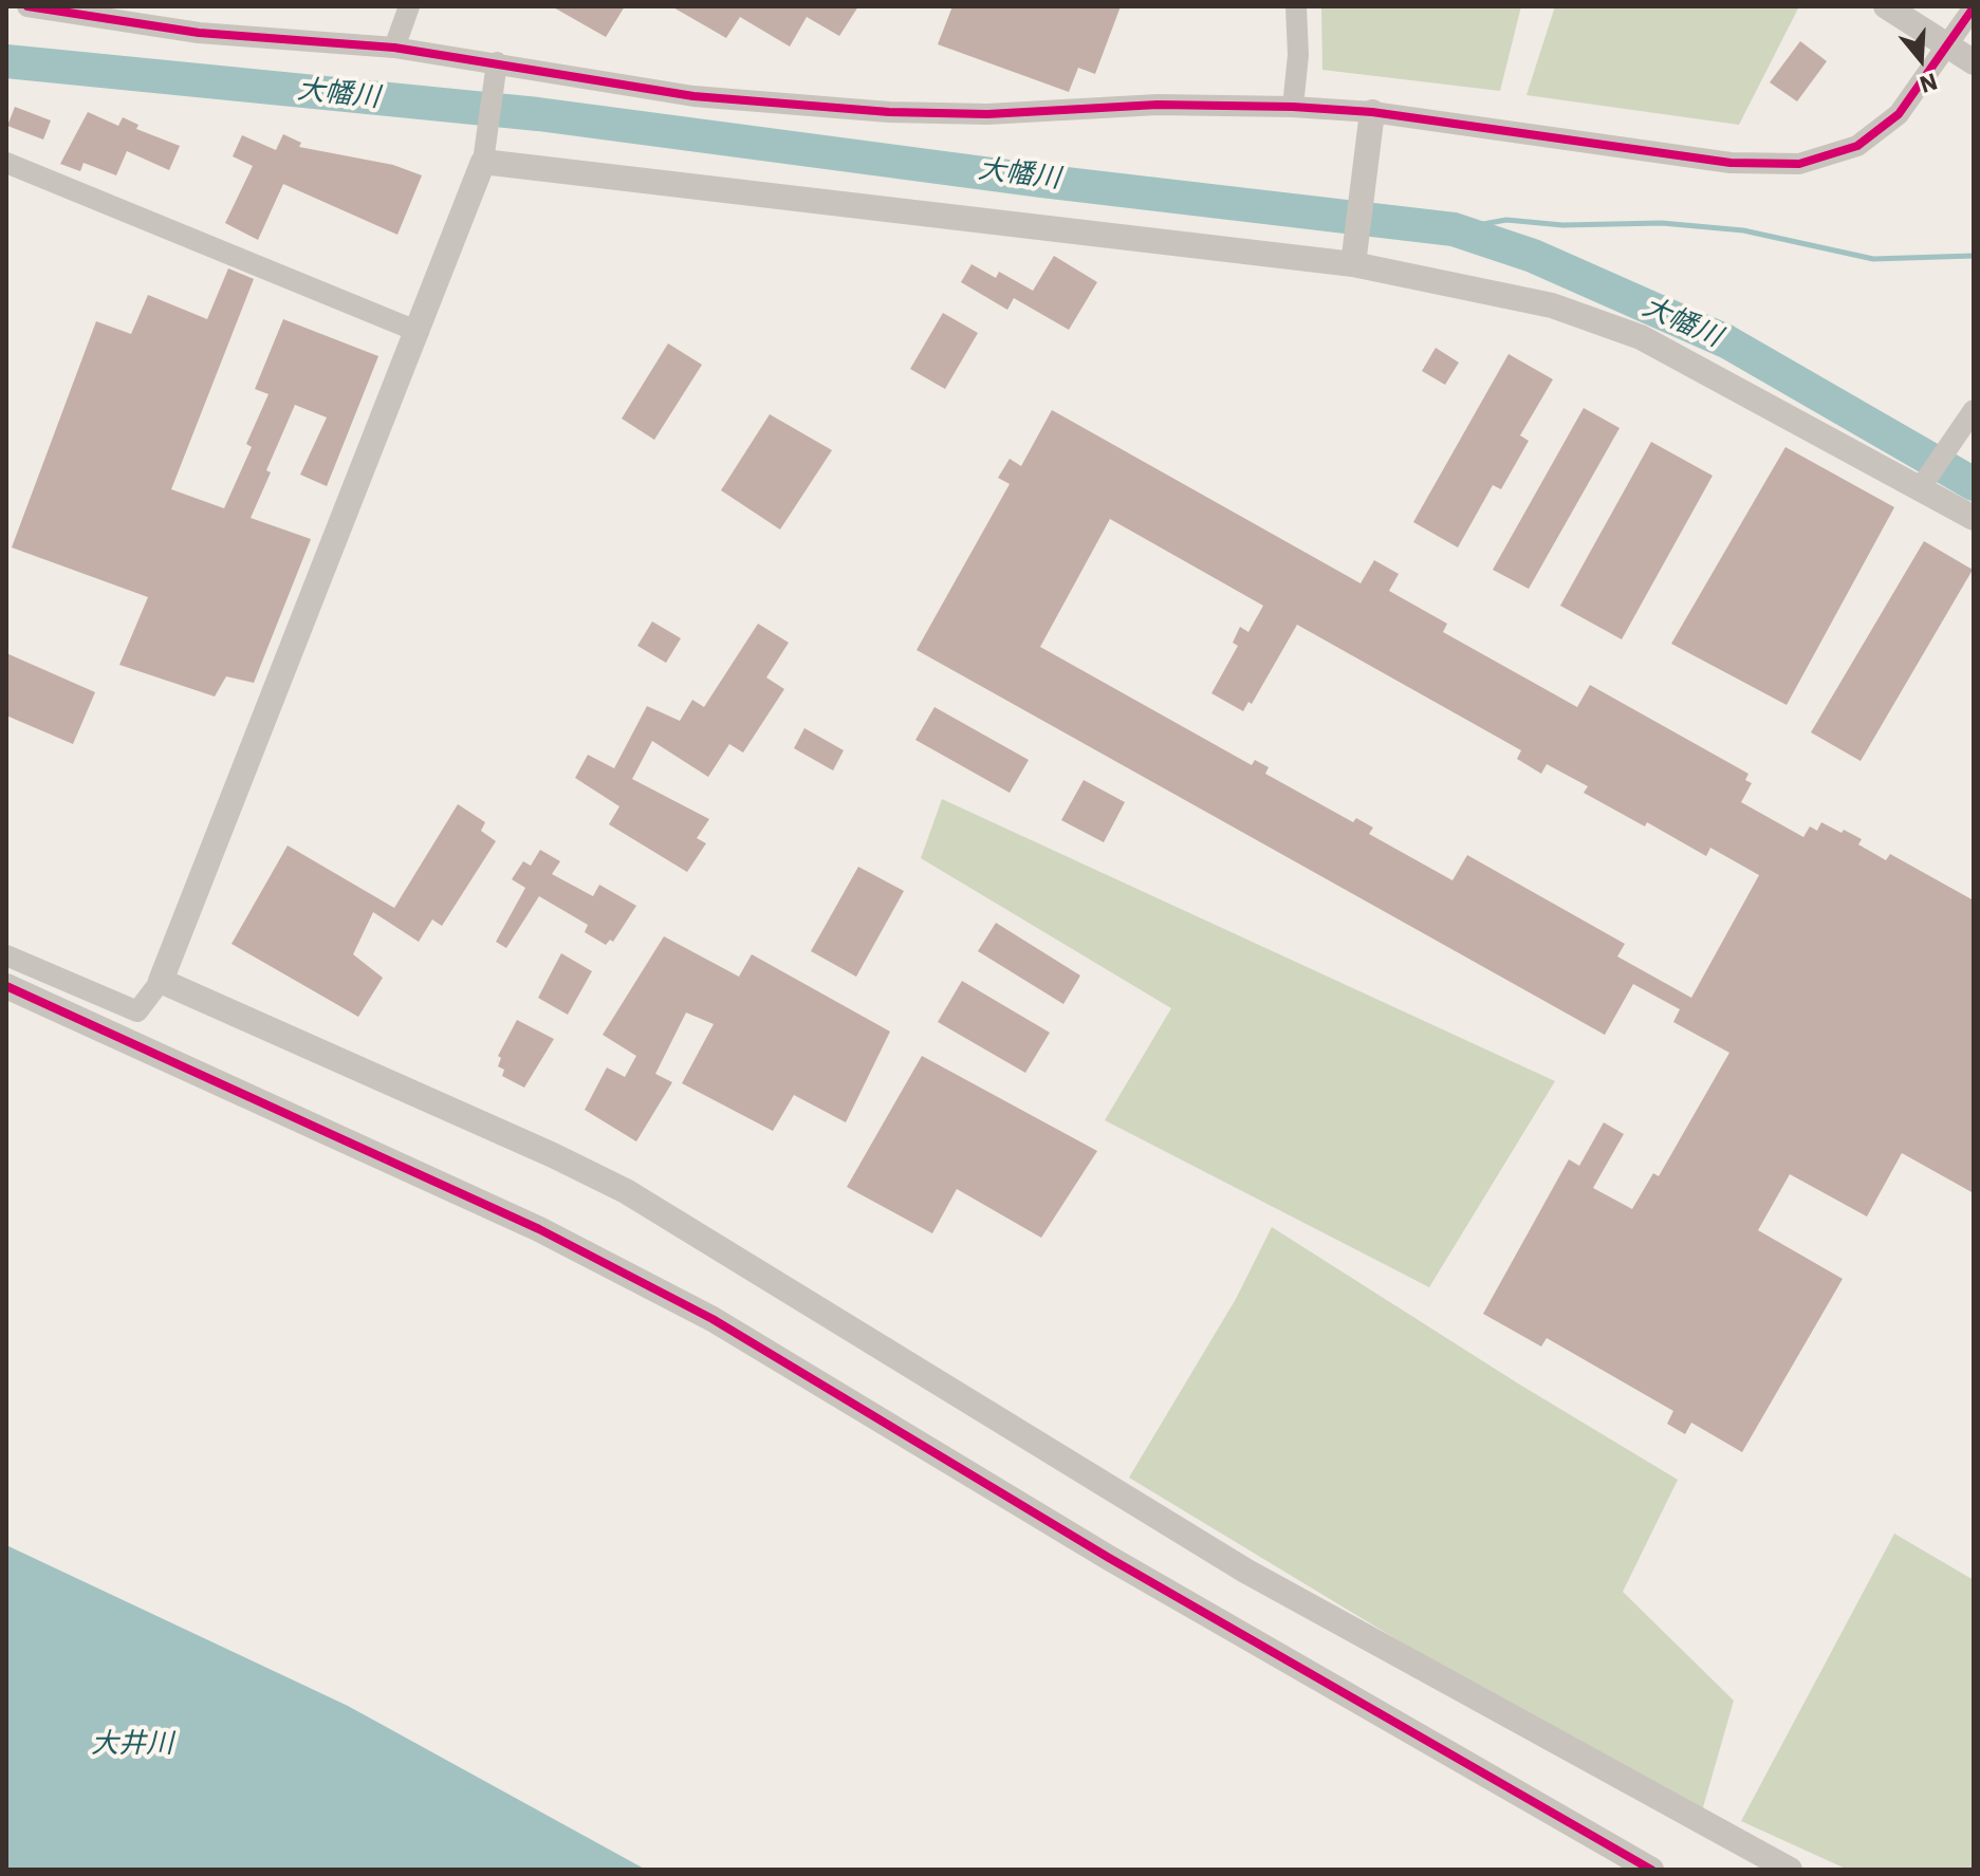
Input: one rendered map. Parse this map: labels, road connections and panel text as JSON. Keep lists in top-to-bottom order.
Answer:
{
  "water": ["大幡川", "大井川"],
  "north": "bottom"
}
